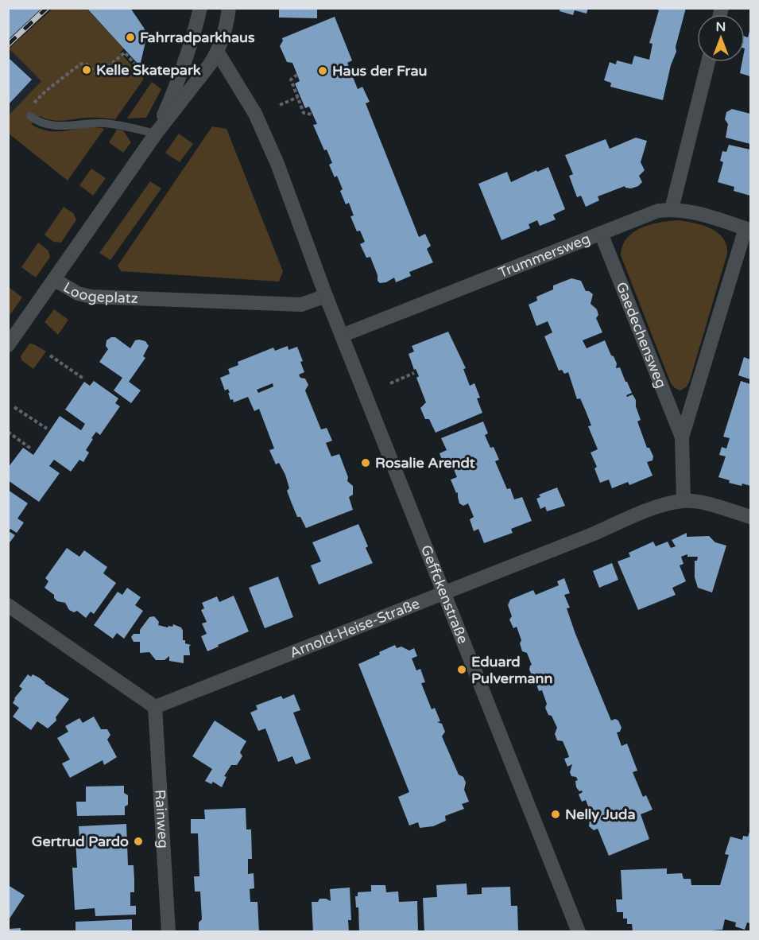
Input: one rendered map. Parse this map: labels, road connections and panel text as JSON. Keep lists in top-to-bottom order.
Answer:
{
  "streets": {
    "street": [
      "Trummersweg",
      "Loogeplatz",
      "Gaedechensweg",
      "Geffckenstraße",
      "Arnold-Heise-Straße",
      "Rainweg"
    ]
  },
  "crossings": [
    ["Trummersweg", "Gaedechensweg"],
    ["Trummersweg", "Geffckenstraße"],
    ["Gaedechensweg", "Arnold-Heise-Straße"],
    ["Geffckenstraße", "Arnold-Heise-Straße"],
    ["Arnold-Heise-Straße", "Rainweg"]
  ],
  "places": [
    "Fahrradparkhaus",
    "Kelle Skatepark",
    "Haus der Frau",
    "Rosalie Arendt",
    "Eduard Pulvermann",
    "Nelly Juda",
    "Gertrud Pardo"
  ],
  "north": "top"
}
